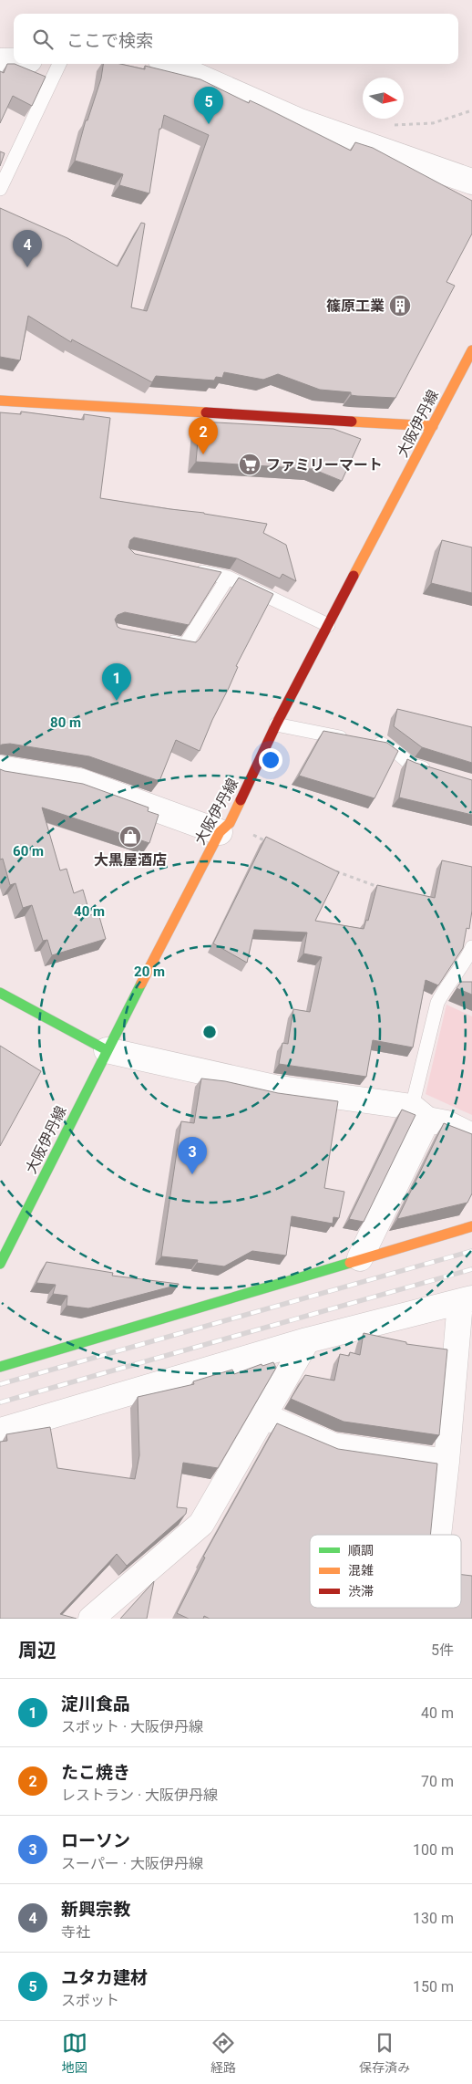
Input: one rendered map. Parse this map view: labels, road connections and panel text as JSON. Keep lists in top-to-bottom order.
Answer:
{
  "streets": {
    "street": ["大阪伊丹線"]
  },
  "places": {
    "building": ["篠原工業"],
    "supermarket": ["ファミリーマート"],
    "shop": ["大黒屋酒店"]
  },
  "legend": ["順調", "混雑", "渋滞"],
  "north": "right",
  "page": {
    "search": "ここで検索",
    "pins": [
      "5",
      "4",
      "2",
      "1",
      "3"
    ],
    "heading": ["周辺", "5件"],
    "list": [
      {
        "mark": "1",
        "name": "淀川食品",
        "note": "スポット · 大阪伊丹線",
        "value": "40 m"
      },
      {
        "mark": "2",
        "name": "たこ焼き",
        "note": "レストラン · 大阪伊丹線",
        "value": "70 m"
      },
      {
        "mark": "3",
        "name": "ローソン",
        "note": "スーパー · 大阪伊丹線",
        "value": "100 m"
      },
      {
        "mark": "4",
        "name": "新興宗教",
        "note": "寺社",
        "value": "130 m"
      },
      {
        "mark": "5",
        "name": "ユタカ建材",
        "note": "スポット",
        "value": "150 m"
      }
    ],
    "nav": ["地図", "経路", "保存済み"]
  },
  "rings": [
    "80 m",
    "60 m",
    "40 m",
    "20 m"
  ]
}
